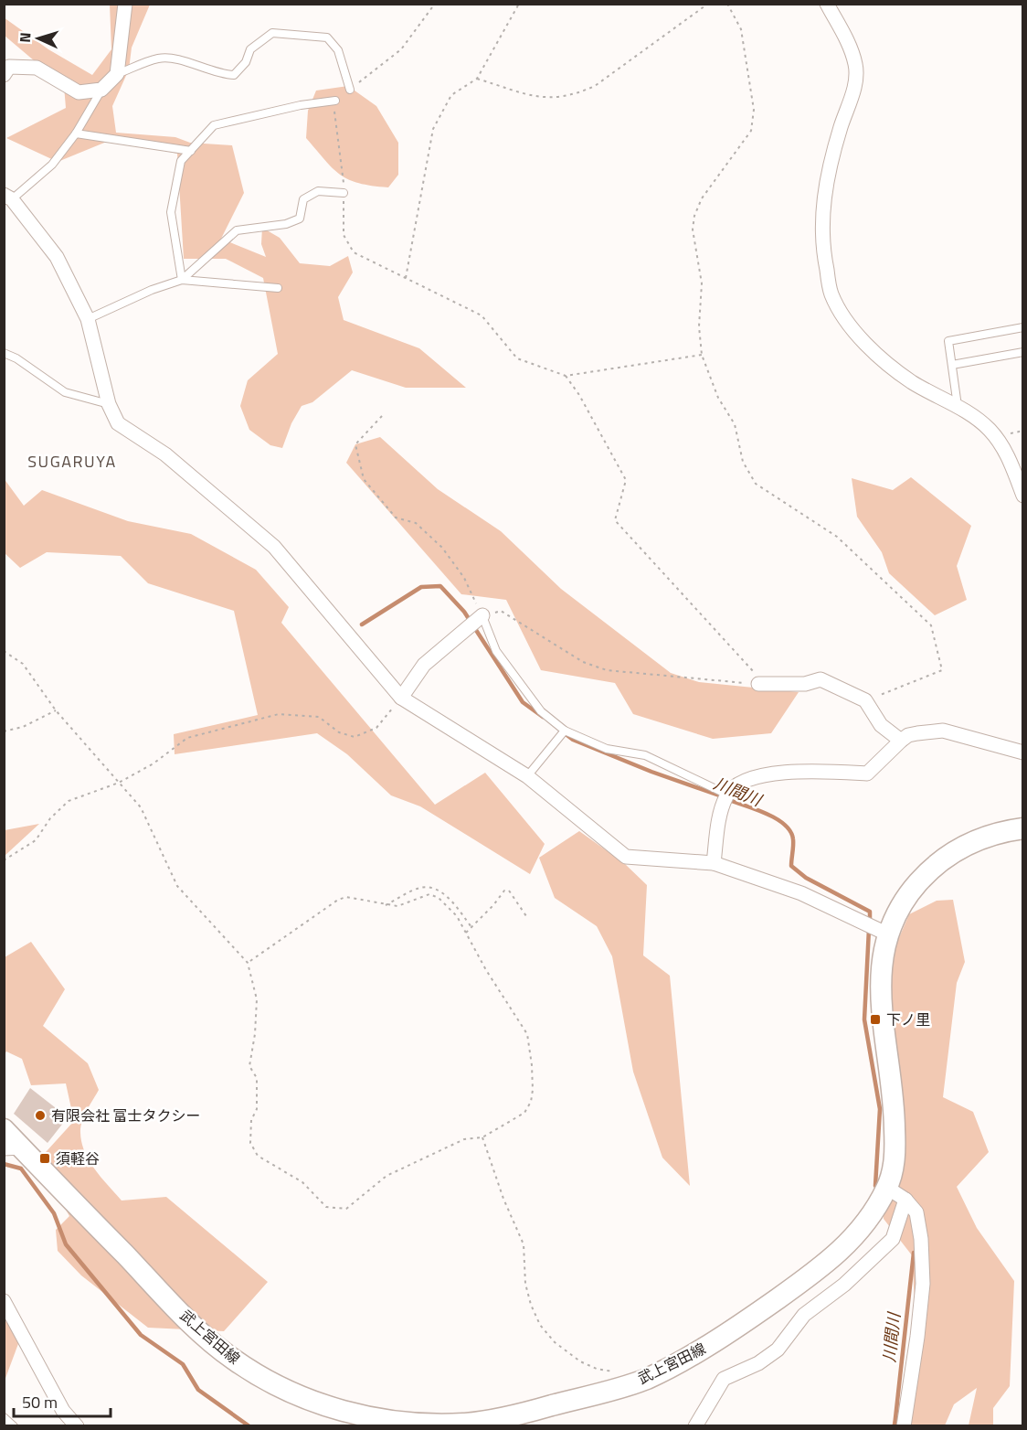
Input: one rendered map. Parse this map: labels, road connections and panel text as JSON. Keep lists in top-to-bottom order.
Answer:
{
  "streets": {
    "main road": ["武上宮田線"]
  },
  "districts": ["SUGARUYA"],
  "water": ["川間川"],
  "places": {
    "transit": ["下ノ里", "須軽谷"],
    "other": ["有限会社 富士タクシー"]
  },
  "scale_bar": "50 m",
  "north": "left"
}
